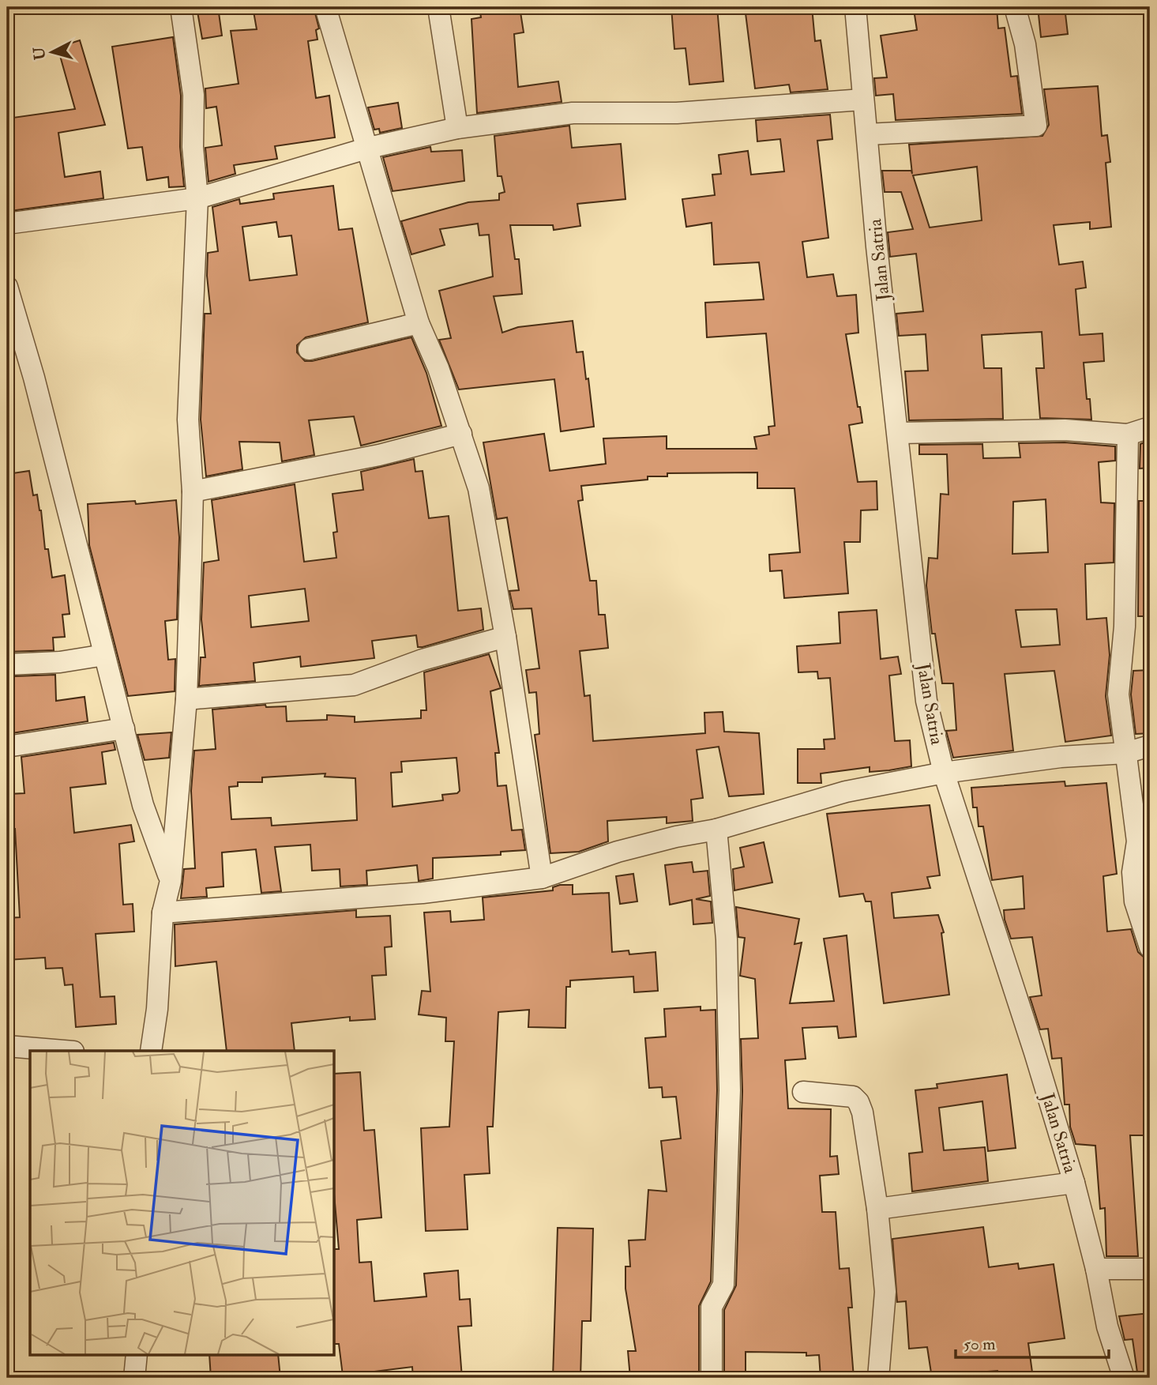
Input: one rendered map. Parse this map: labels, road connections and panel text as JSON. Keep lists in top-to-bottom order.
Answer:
{
  "streets": {
    "street": ["Jalan Satria"]
  },
  "scale_bar": "50 m",
  "north": "left"
}
